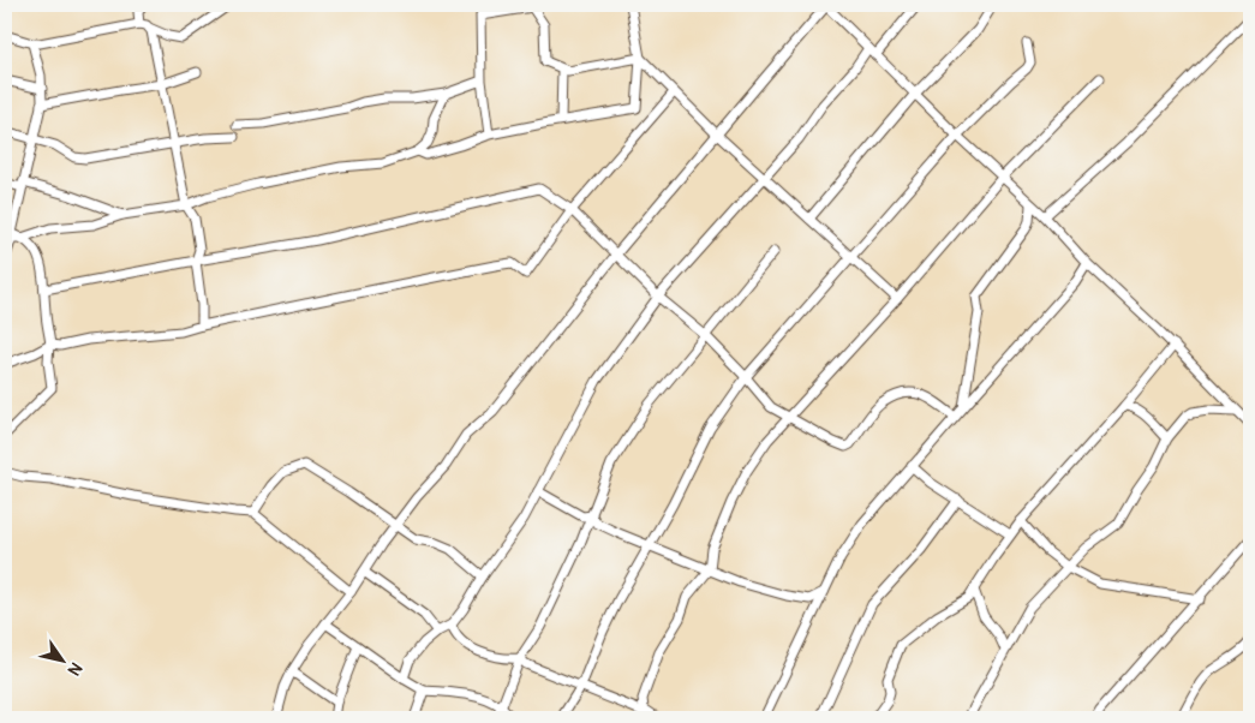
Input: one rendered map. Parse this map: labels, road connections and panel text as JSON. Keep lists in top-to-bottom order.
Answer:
{
  "north": "bottom right"
}
